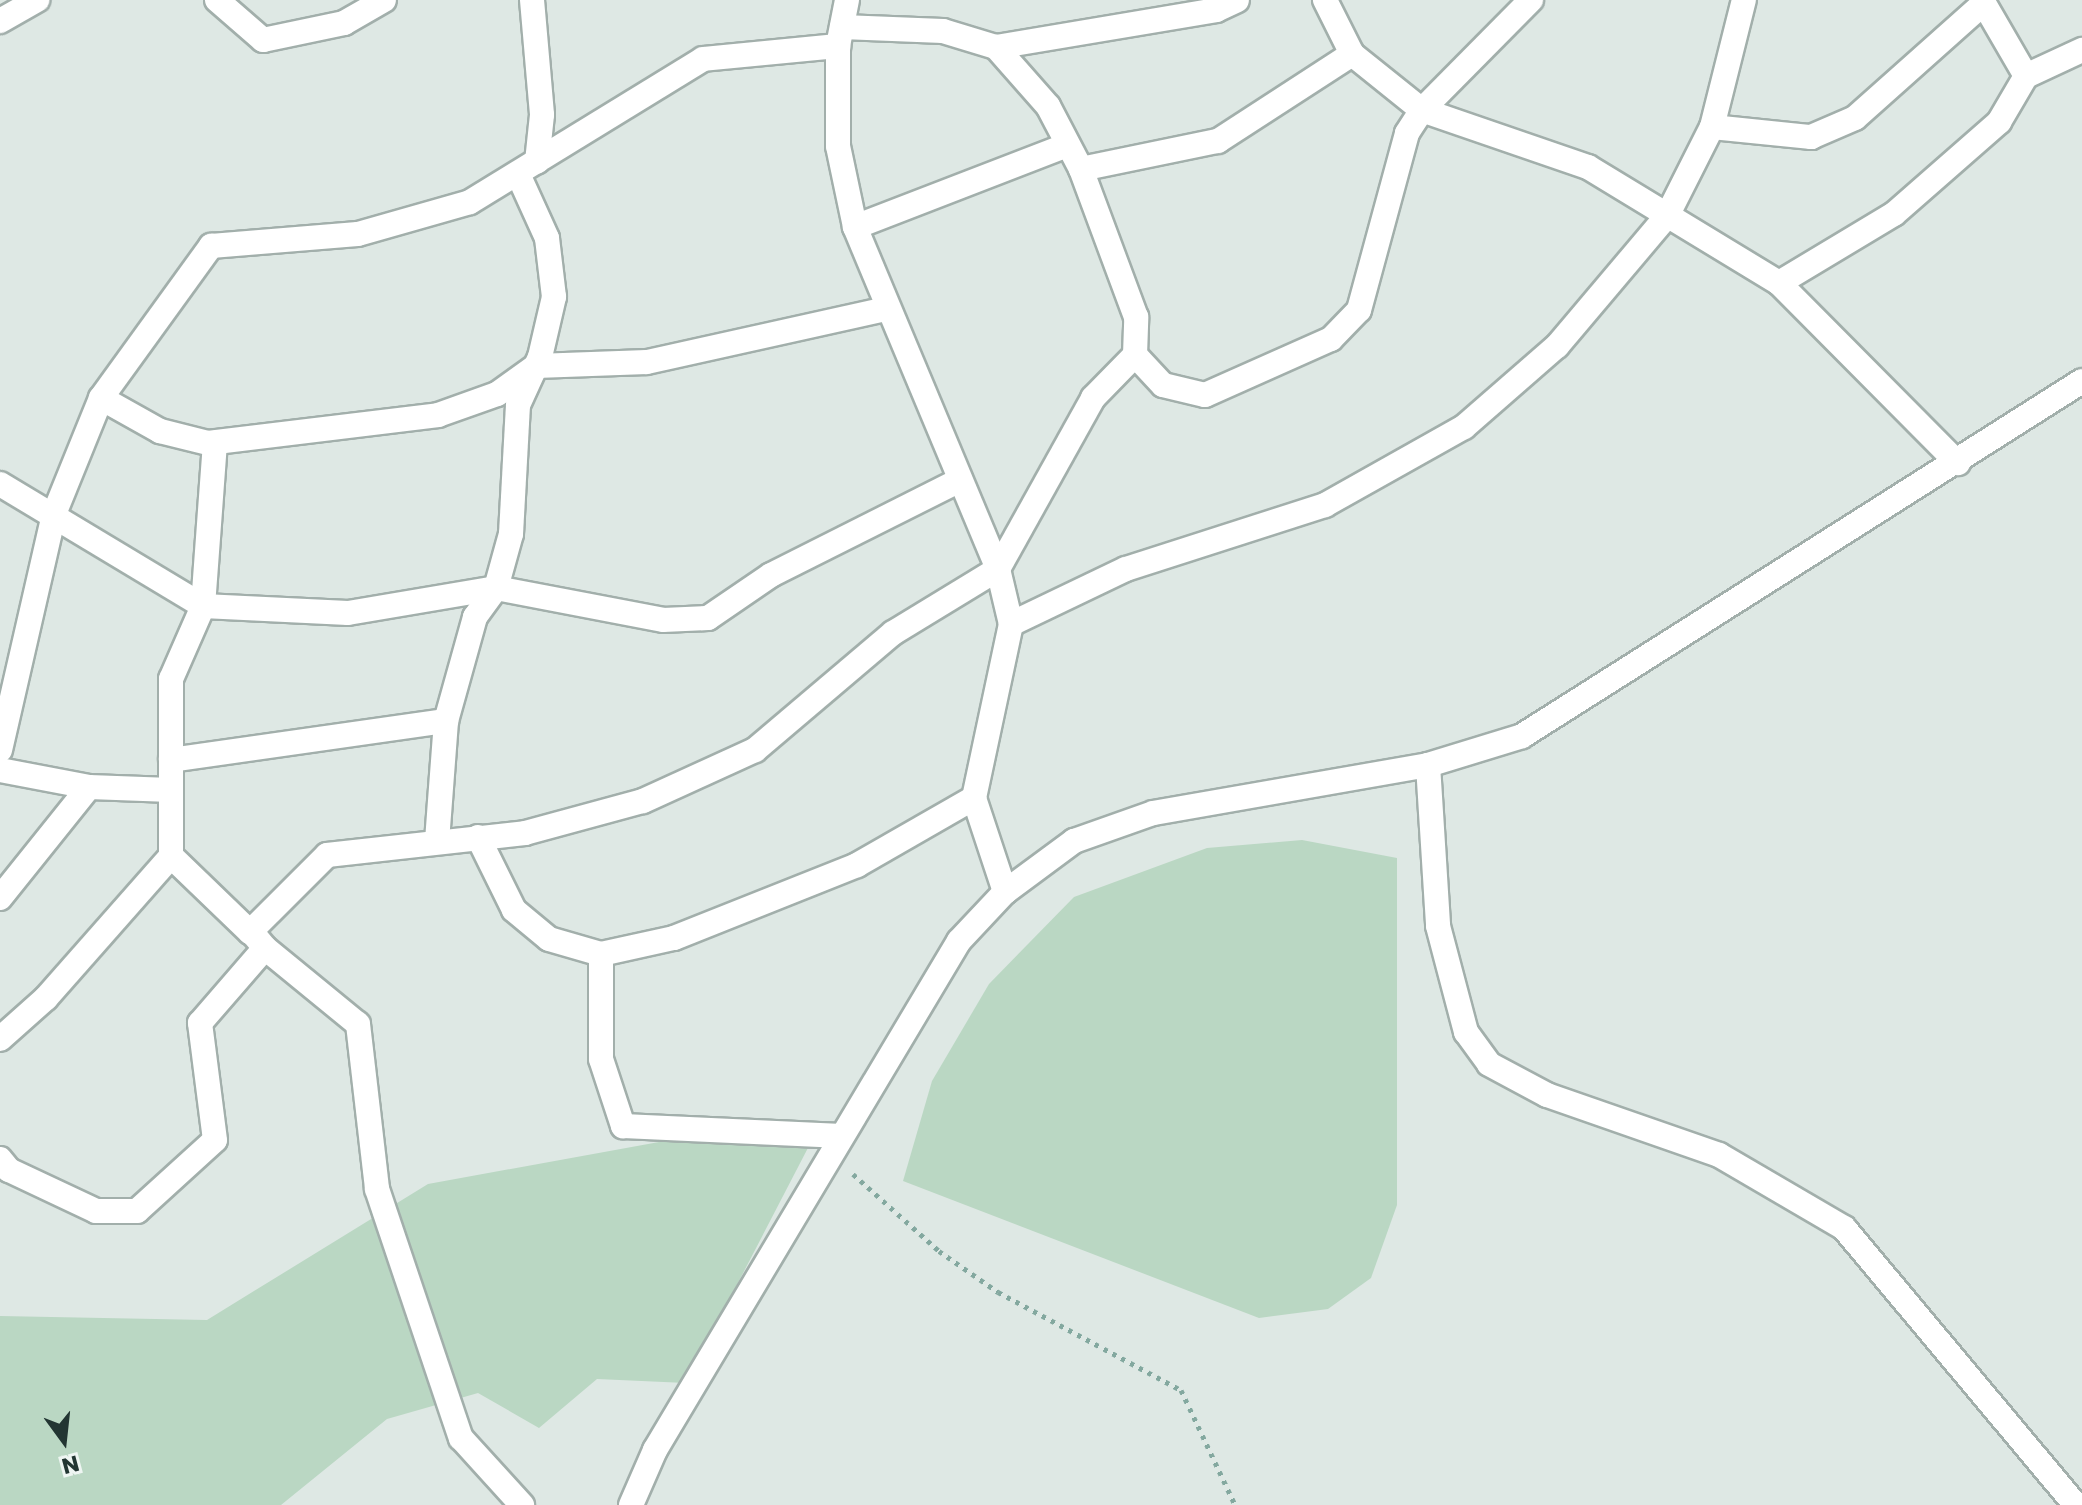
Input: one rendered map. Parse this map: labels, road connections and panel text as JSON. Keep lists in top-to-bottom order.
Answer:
{
  "north": "bottom"
}
